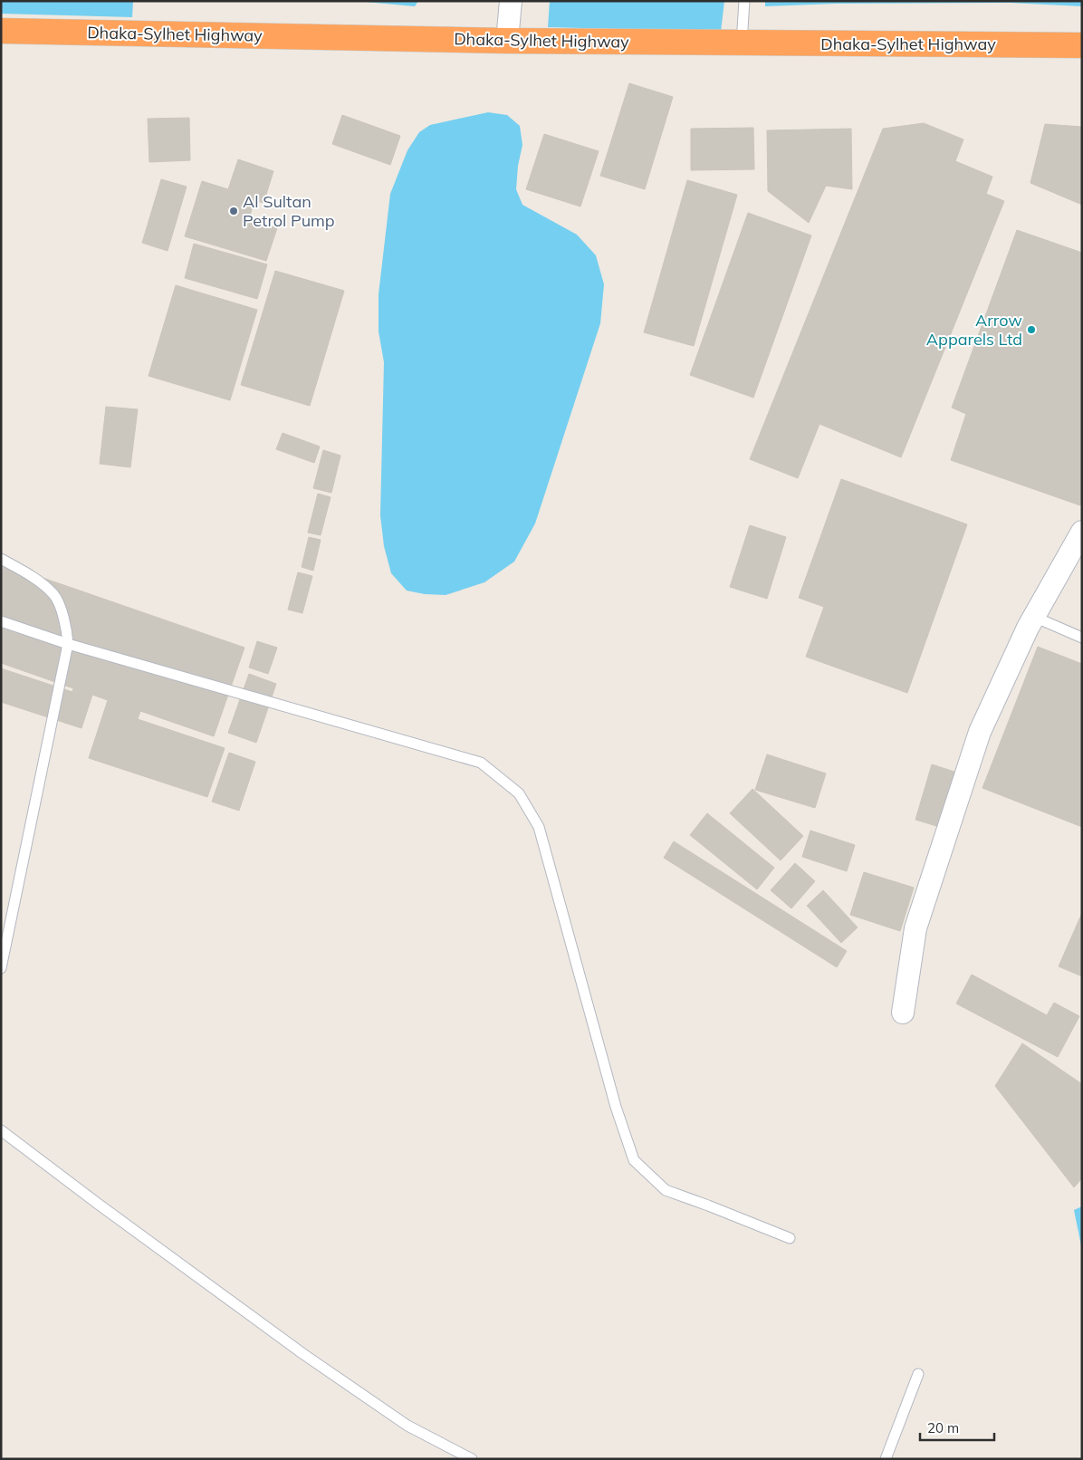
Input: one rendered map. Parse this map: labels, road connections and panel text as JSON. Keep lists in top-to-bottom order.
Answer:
{
  "streets": {
    "highway": ["Dhaka-Sylhet Highway"]
  },
  "places": ["Al Sultan Petrol Pump", "Arrow Apparels Ltd"],
  "scale_bar": "20 m"
}
